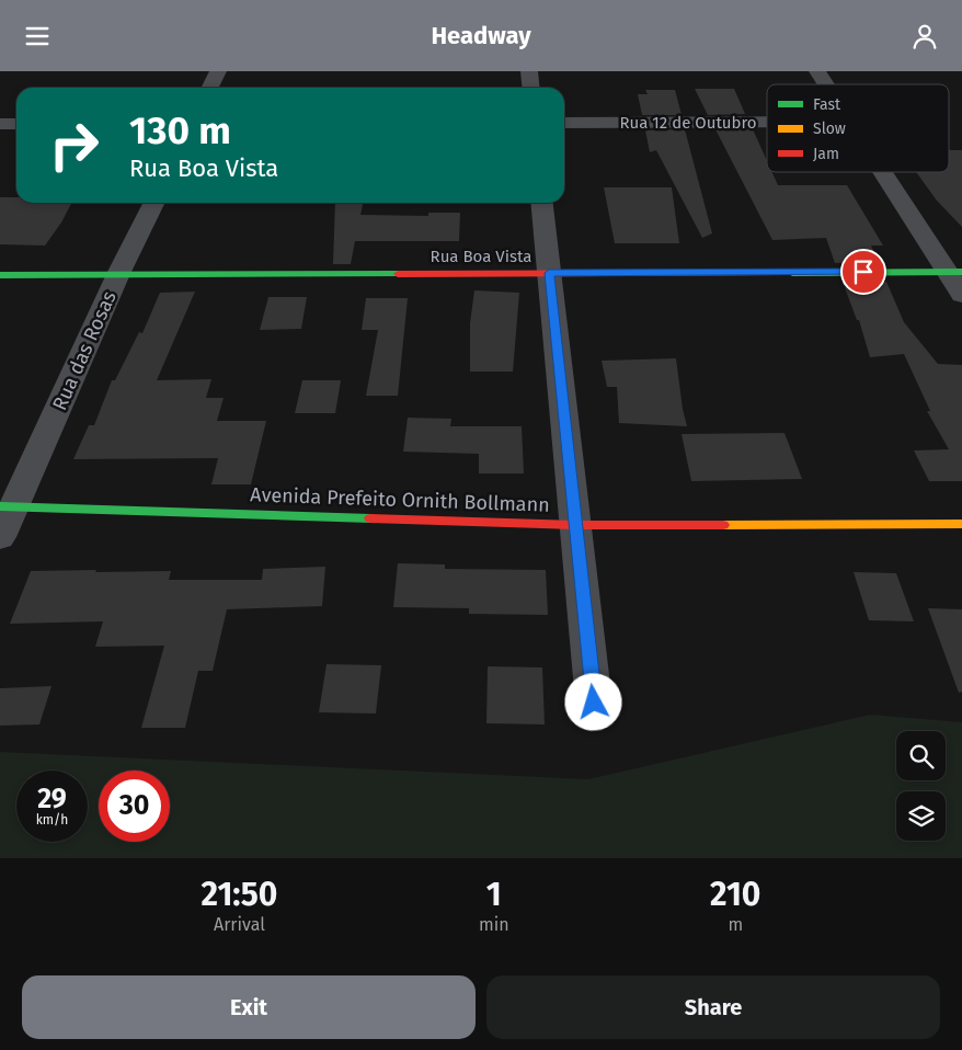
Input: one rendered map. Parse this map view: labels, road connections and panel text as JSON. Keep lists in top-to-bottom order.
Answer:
{
  "streets": {
    "street": [
      "Rua 12 de Outubro",
      "Rua Boa Vista",
      "Rua das Rosas",
      "Avenida Prefeito Ornith Bollmann"
    ]
  },
  "crossings": [
    ["Rua Boa Vista", "Rua das Rosas"],
    ["Rua das Rosas", "Avenida Prefeito Ornith Bollmann"]
  ],
  "legend": ["Fast", "Slow", "Jam"],
  "page": {
    "header": "Headway",
    "turn": ["130 m", "Rua Boa Vista"],
    "speed": "29 km/h",
    "limit": "30",
    "eta": [
      "21:50",
      "Arrival",
      "1",
      "min",
      "210",
      "m"
    ],
    "buttons": ["Exit", "Share"]
  }
}
